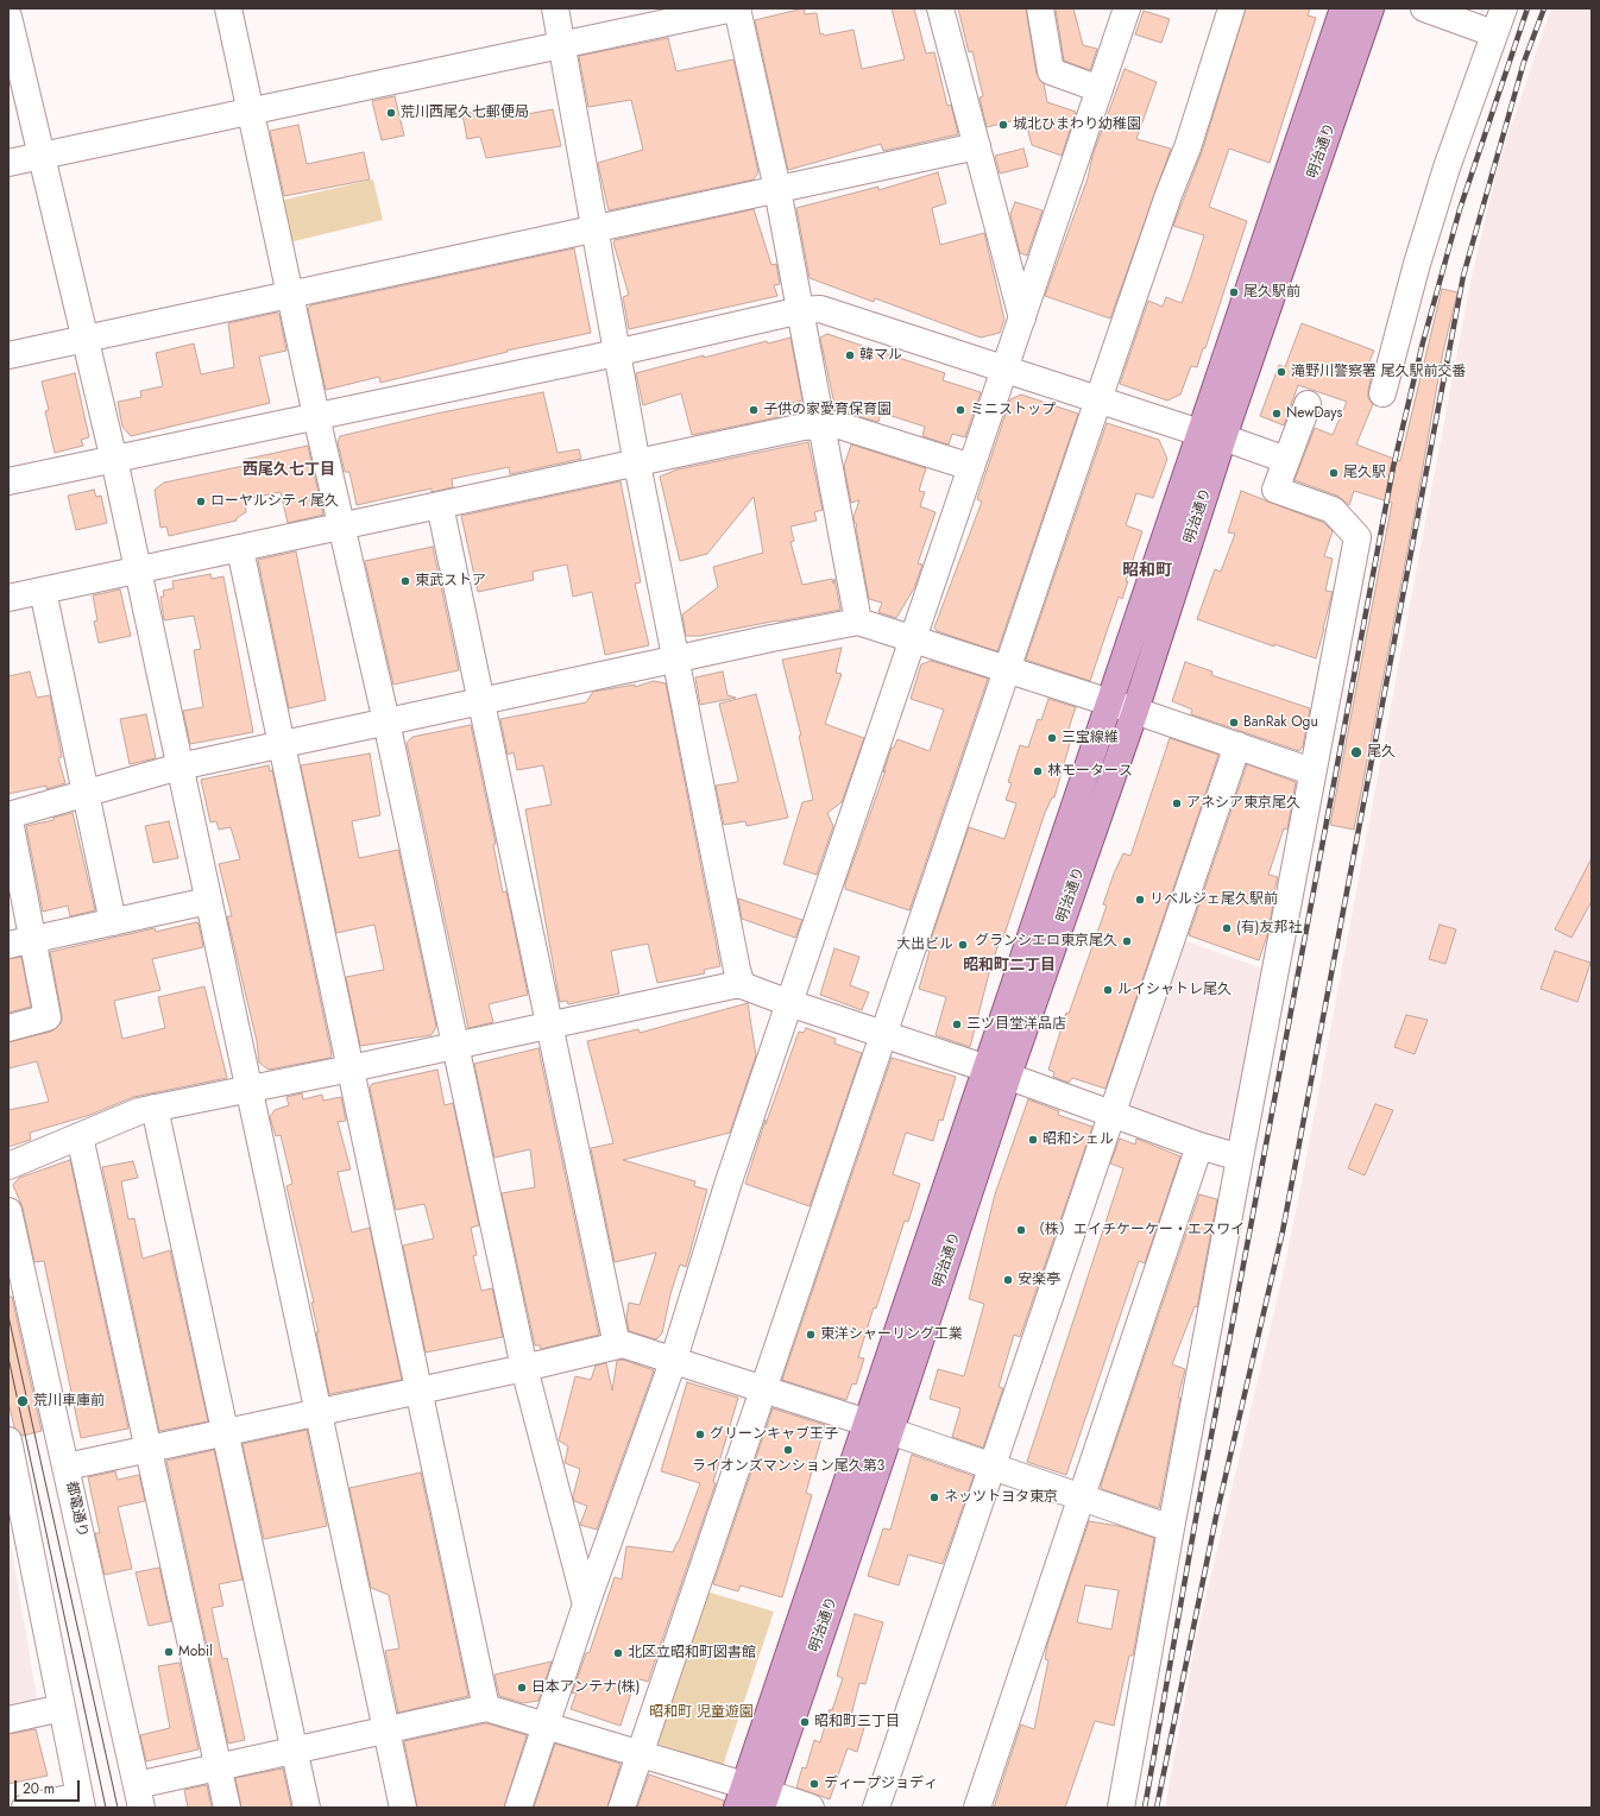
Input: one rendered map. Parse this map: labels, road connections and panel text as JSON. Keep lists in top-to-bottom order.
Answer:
{
  "streets": {
    "main road": ["明治通り"],
    "street": ["都電通り"]
  },
  "districts": ["西尾久七丁目", "昭和町", "昭和町二丁目"],
  "parks": ["昭和町 児童遊園"],
  "places": [
    "荒川西尾久七郵便局",
    "城北ひまわり幼稚園",
    "尾久駅前",
    "韓マル",
    "滝野川警察署 尾久駅前交番",
    "子供の家愛育保育園",
    "ミニストップ",
    "NewDays",
    "尾久駅",
    "ローヤルシティ尾久",
    "東武ストア",
    "BanRak Ogu",
    "三宝線維",
    "尾久",
    "林モータース",
    "アネシア東京尾久",
    "リベルジェ尾久駅前",
    "(有)友邦社",
    "グランシエロ東京尾久",
    "大出ビル",
    "ルイシャトレ尾久",
    "三ツ目堂洋品店",
    "昭和シェル",
    "（株）エイチケーケー・エスワイ",
    "安楽亭",
    "東洋シャーリング工業",
    "荒川車庫前",
    "グリーンキャブ王子",
    "ライオンズマンション尾久第3",
    "ネッツトヨタ東京",
    "Mobil",
    "北区立昭和町図書館",
    "日本アンテナ(株)",
    "昭和町三丁目",
    "ディープジョディ"
  ],
  "scale_bar": "20 m"
}
